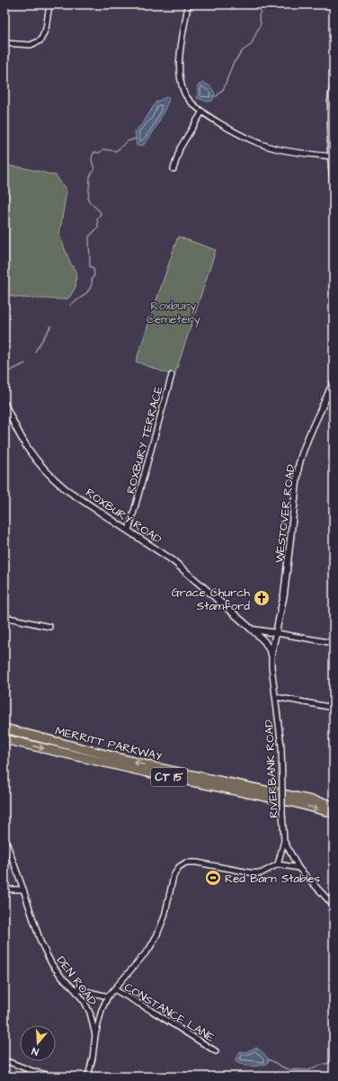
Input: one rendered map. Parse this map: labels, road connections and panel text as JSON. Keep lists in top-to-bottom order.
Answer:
{
  "streets": {
    "highway": ["MERRITT PARKWAY", "CT 15"],
    "street": [
      "ROXBURY TERRACE",
      "WESTOVER ROAD",
      "ROXBURY ROAD",
      "RIVERBANK ROAD",
      "DEN ROAD",
      "CONSTANCE LANE"
    ]
  },
  "crossings": [
    ["ROXBURY TERRACE", "ROXBURY ROAD"],
    ["WESTOVER ROAD", "ROXBURY ROAD"],
    ["WESTOVER ROAD", "RIVERBANK ROAD"],
    ["ROXBURY ROAD", "RIVERBANK ROAD"]
  ],
  "parks": ["Roxbury Cemetery"],
  "places": {
    "church": ["Grace Church Stamford"],
    "sports": ["Red Barn Stables"]
  },
  "north": "bottom"
}
